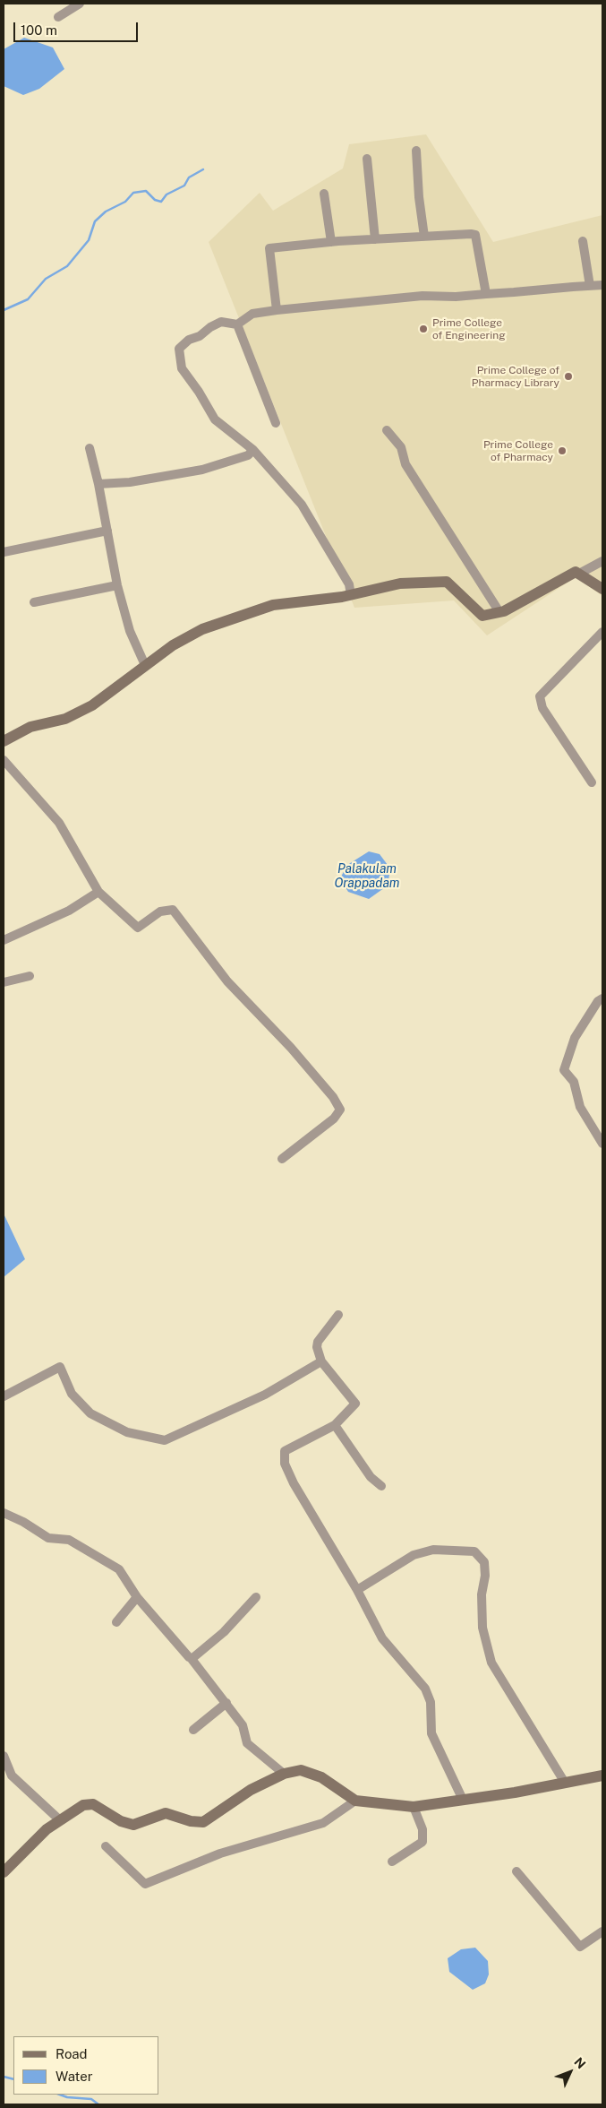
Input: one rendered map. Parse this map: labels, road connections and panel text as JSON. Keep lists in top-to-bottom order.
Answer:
{
  "water": ["Palakulam Orappadam"],
  "places": ["Prime College of Engineering", "Prime College of Pharmacy Library", "Prime College of Pharmacy"],
  "legend": ["Road", "Water"],
  "scale_bar": "100 m",
  "north": "top right"
}
